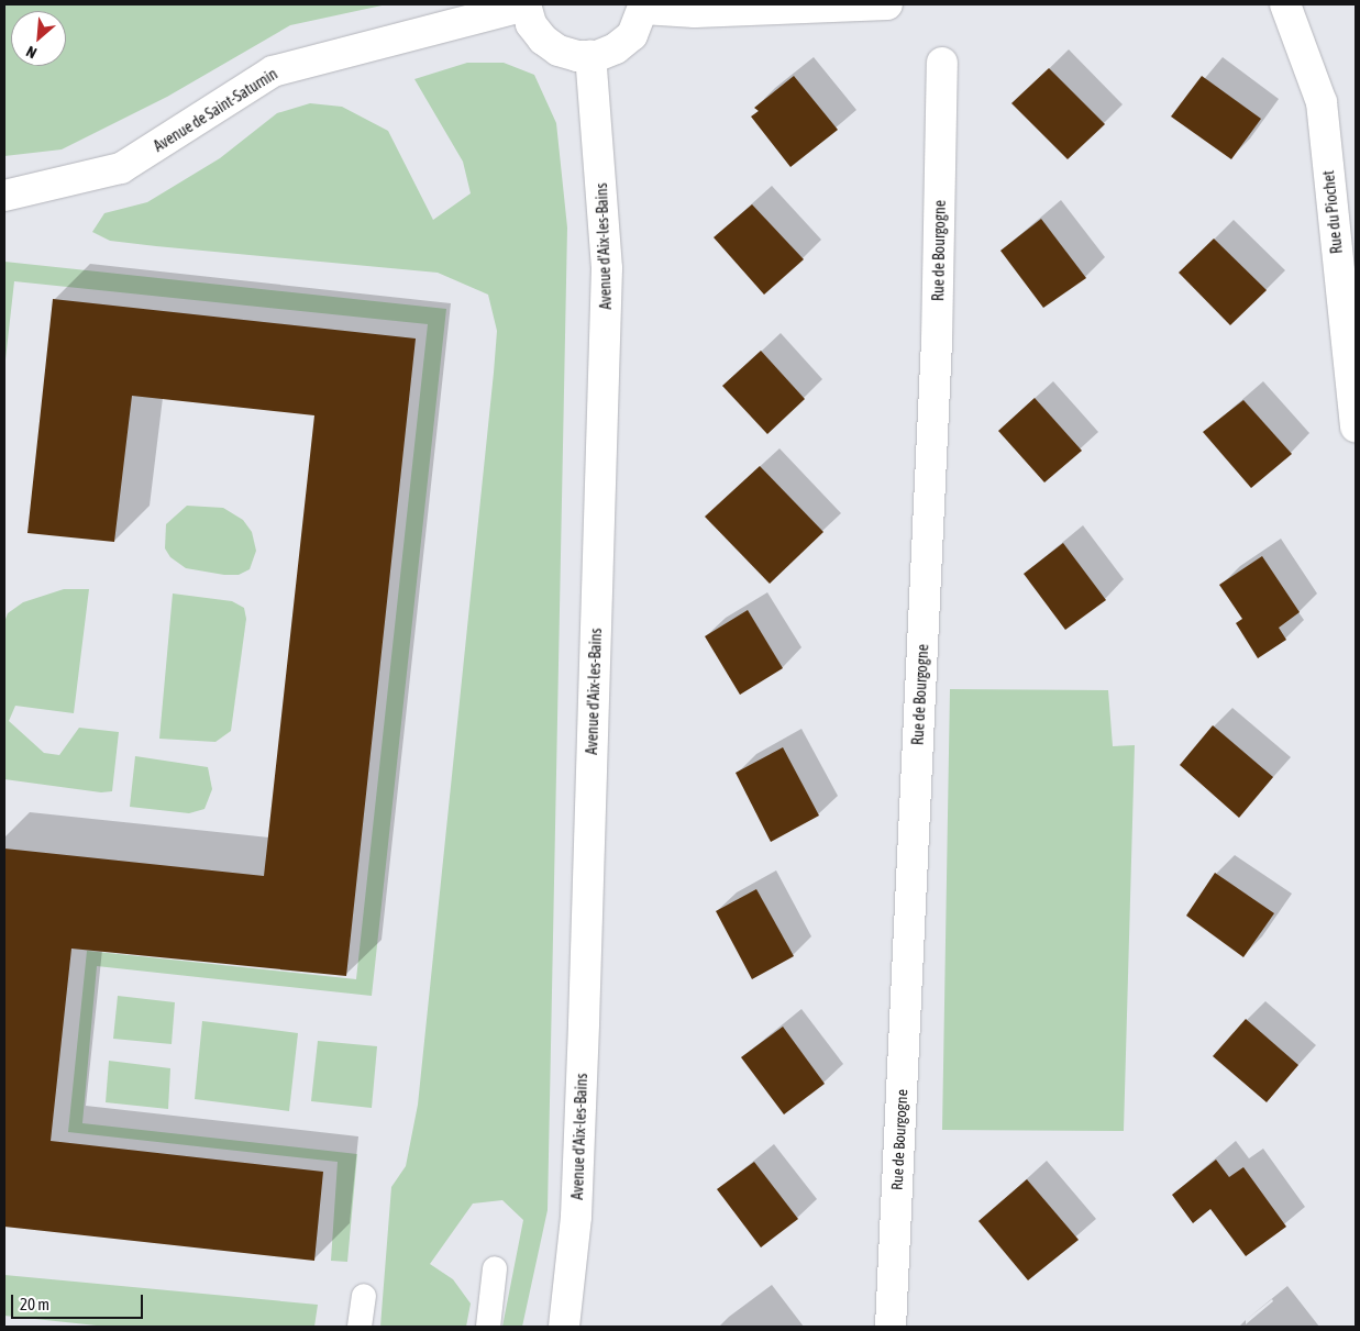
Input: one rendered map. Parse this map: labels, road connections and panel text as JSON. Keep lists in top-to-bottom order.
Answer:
{
  "streets": {
    "main road": [
      "Avenue de Saint-Saturnin",
      "Rue du Piochet",
      "Avenue d'Aix-les-Bains",
      "Rue de Bourgogne"
    ]
  },
  "scale_bar": "20 m",
  "north": "bottom left"
}
